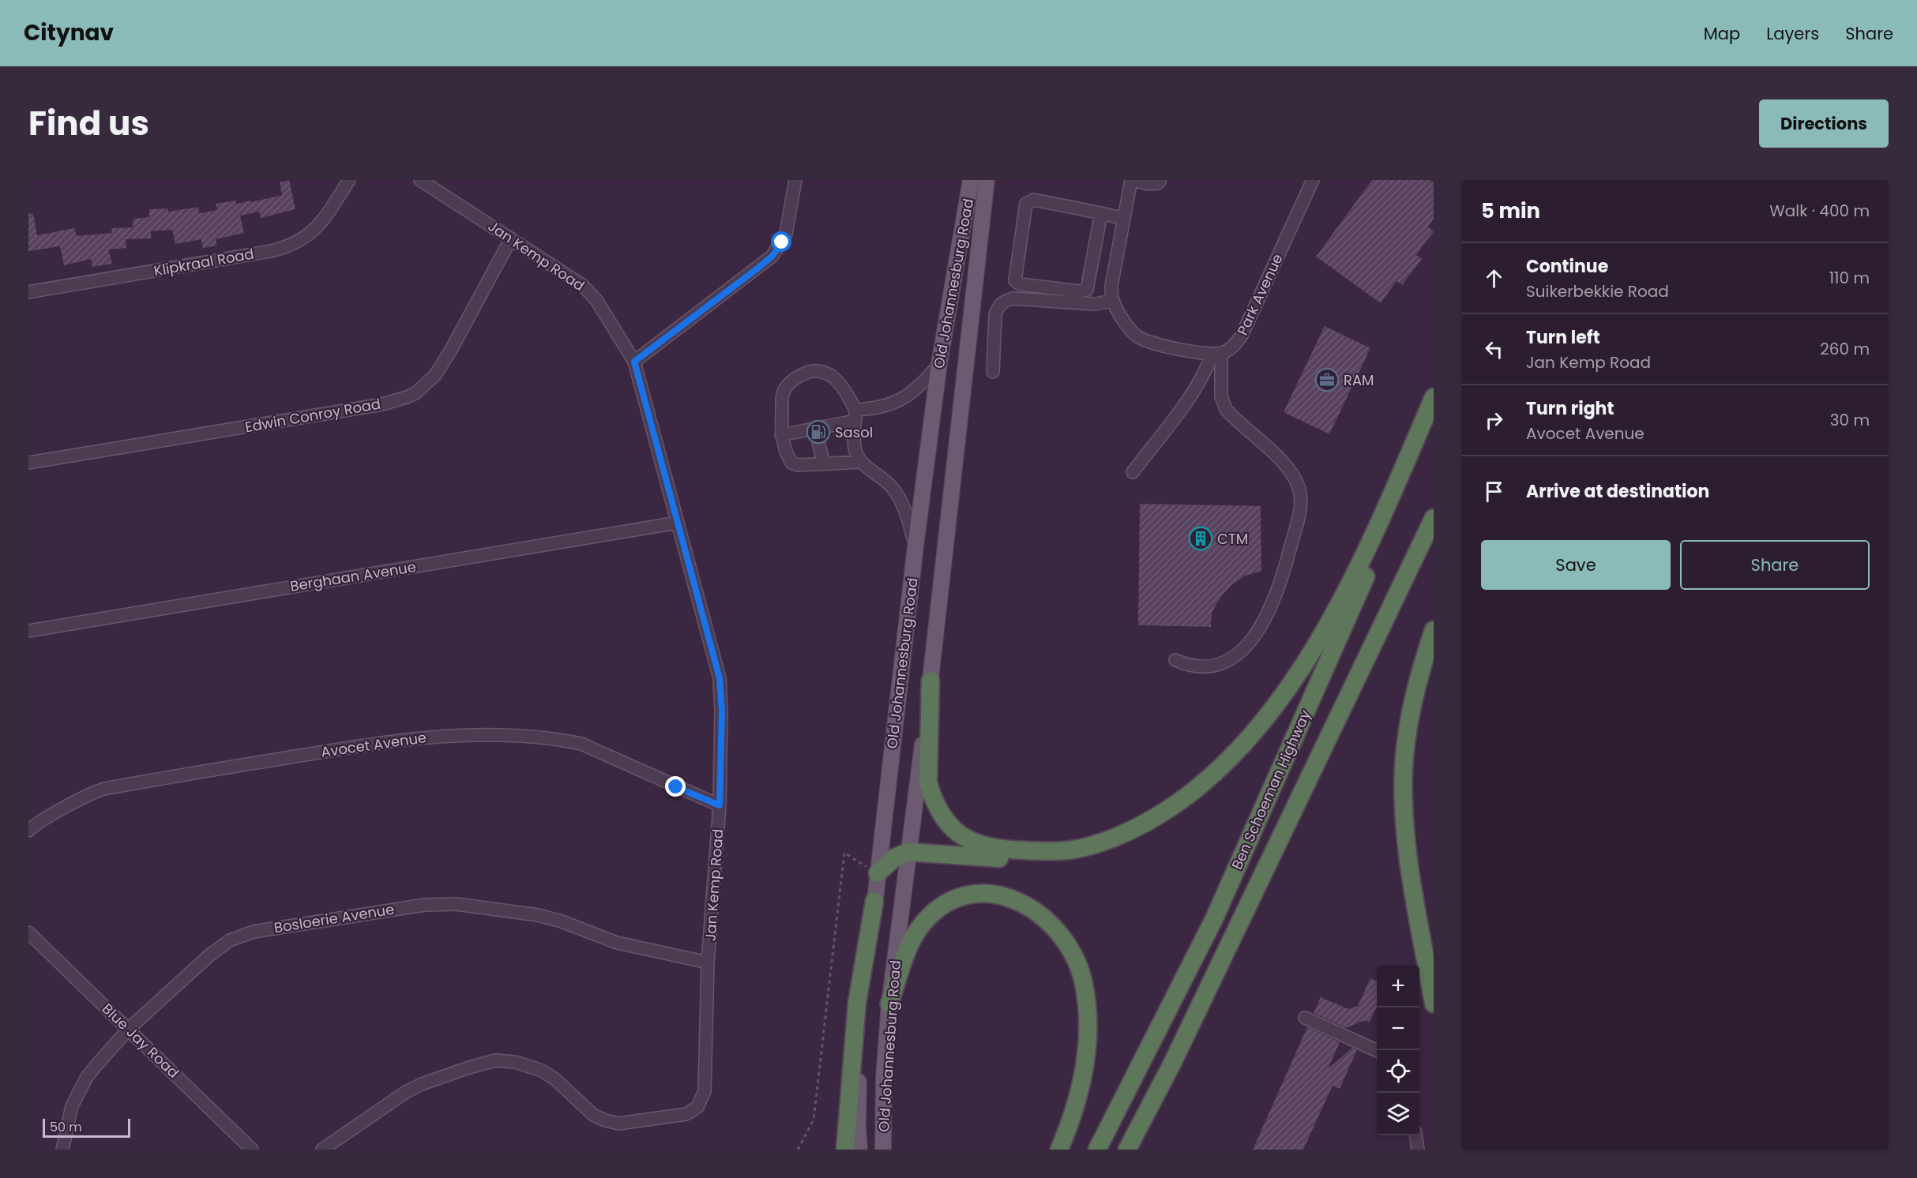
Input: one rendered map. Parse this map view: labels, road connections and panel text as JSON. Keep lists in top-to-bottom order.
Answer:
{
  "streets": {
    "highway": ["Ben Schoeman Highway"],
    "main road": ["Old Johannesburg Road"],
    "street": [
      "Jan Kemp Road",
      "Klipkraal Road",
      "Park Avenue",
      "Edwin Conroy Road",
      "Berghaan Avenue",
      "Avocet Avenue",
      "Bosloerie Avenue",
      "Blue Jay Road"
    ]
  },
  "crossings": [
    ["Jan Kemp Road", "Edwin Conroy Road"],
    ["Jan Kemp Road", "Berghaan Avenue"],
    ["Jan Kemp Road", "Avocet Avenue"],
    ["Jan Kemp Road", "Bosloerie Avenue"],
    ["Bosloerie Avenue", "Blue Jay Road"]
  ],
  "places": {
    "office": ["RAM"],
    "fuel station": ["Sasol"],
    "building": ["CTM"]
  },
  "scale_bar": "50 m",
  "page": {
    "header": "Citynav",
    "nav": ["Map", "Layers", "Share"],
    "title": "Find us",
    "buttons": [
      "Directions",
      ["Save", "Share"]
    ],
    "heading": ["5 min", "Walk · 400 m"],
    "list": [
      ["Continue", "Suikerbekkie Road", "110 m"],
      ["Turn left", "Jan Kemp Road", "260 m"],
      ["Turn right", "Avocet Avenue", "30 m"],
      "Arrive at destination"
    ],
    "map_buttons": ["+", "−"],
    "scale": "50 m"
  }
}
